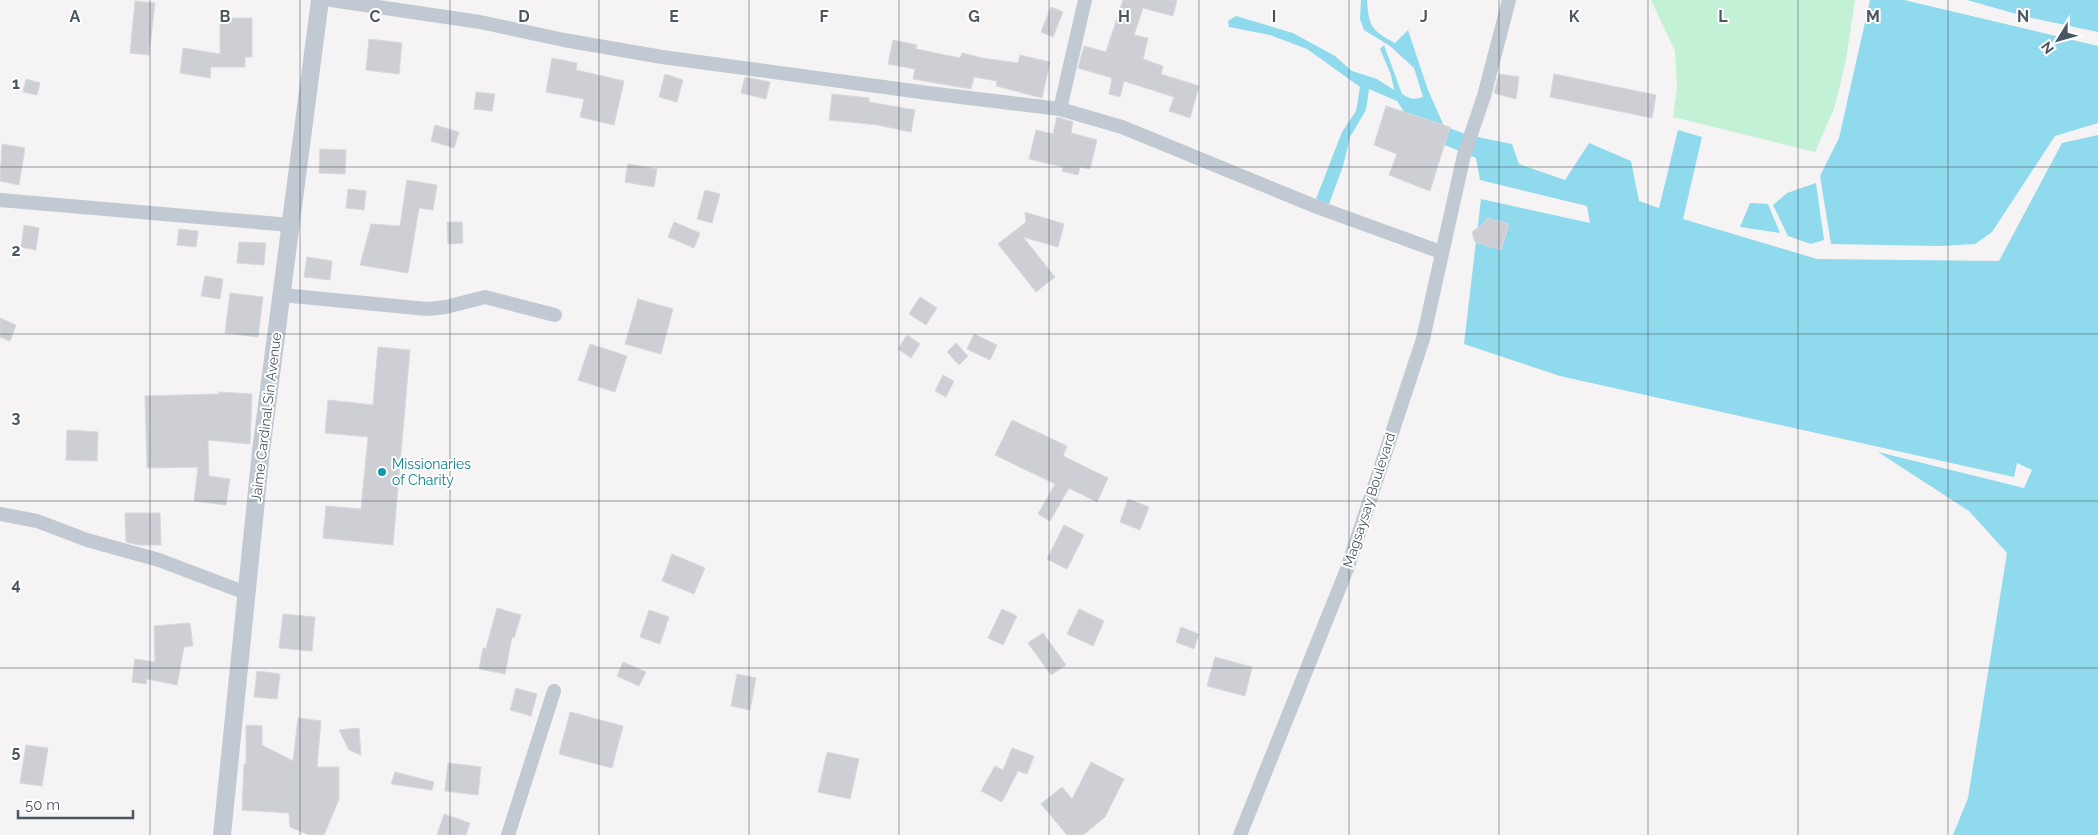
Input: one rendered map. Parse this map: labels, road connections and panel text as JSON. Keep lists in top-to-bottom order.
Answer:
{
  "streets": {
    "street": ["Jaime Cardinal Sin Avenue", "Magsaysay Boulevard"]
  },
  "places": ["Missionaries of Charity"],
  "scale_bar": "50 m",
  "north": "bottom left",
  "grid": {
    "columns": [
      "A",
      "B",
      "C",
      "D",
      "E",
      "F",
      "G",
      "H",
      "I",
      "J",
      "K",
      "L",
      "M",
      "N"
    ],
    "rows": [
      "1",
      "2",
      "3",
      "4",
      "5"
    ]
  }
}
